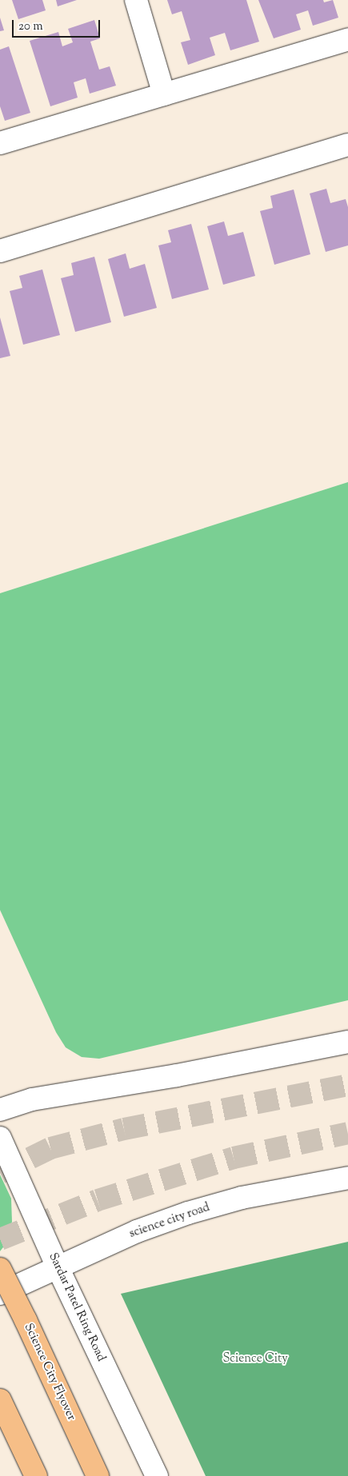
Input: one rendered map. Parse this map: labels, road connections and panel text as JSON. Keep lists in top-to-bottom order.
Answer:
{
  "streets": {
    "highway": ["Science City Flyover"],
    "street": ["science city road", "Sardar Patel Ring Road"]
  },
  "crossings": [
    ["science city road", "Sardar Patel Ring Road"]
  ],
  "parks": ["Science City"],
  "scale_bar": "20 m"
}
